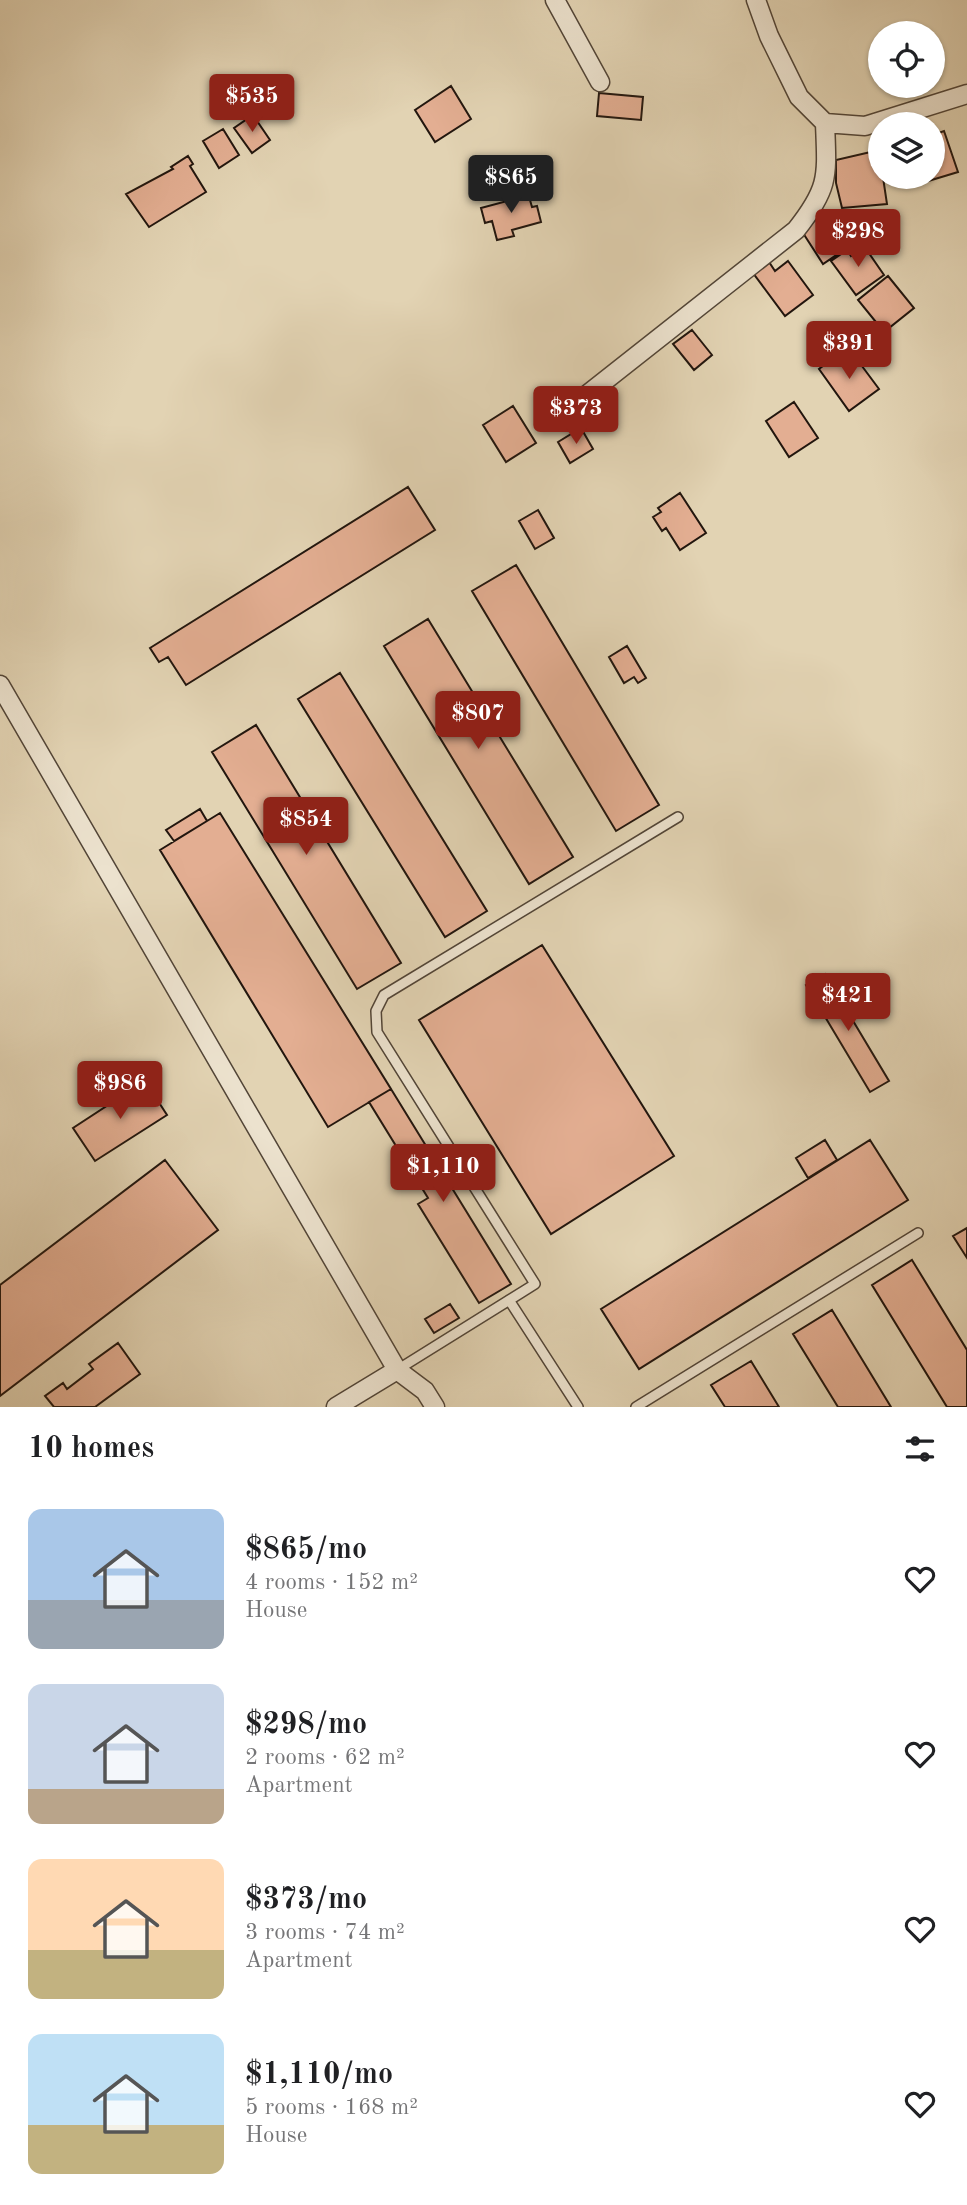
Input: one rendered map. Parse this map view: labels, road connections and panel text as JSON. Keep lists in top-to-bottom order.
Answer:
{
  "page": {
    "price": [
      "$535",
      "$865",
      "$298",
      "$391",
      "$373",
      "$807",
      "$854",
      "$421",
      "$986",
      "$1,110"
    ],
    "heading": "10 homes",
    "list": [
      {
        "name": "$865/mo",
        "note": "4 rooms · 152 m² · House"
      },
      {
        "name": "$298/mo",
        "note": "2 rooms · 62 m² · Apartment"
      },
      {
        "name": "$373/mo",
        "note": "3 rooms · 74 m² · Apartment"
      },
      {
        "name": "$1,110/mo",
        "note": "5 rooms · 168 m² · House"
      }
    ]
  }
}
